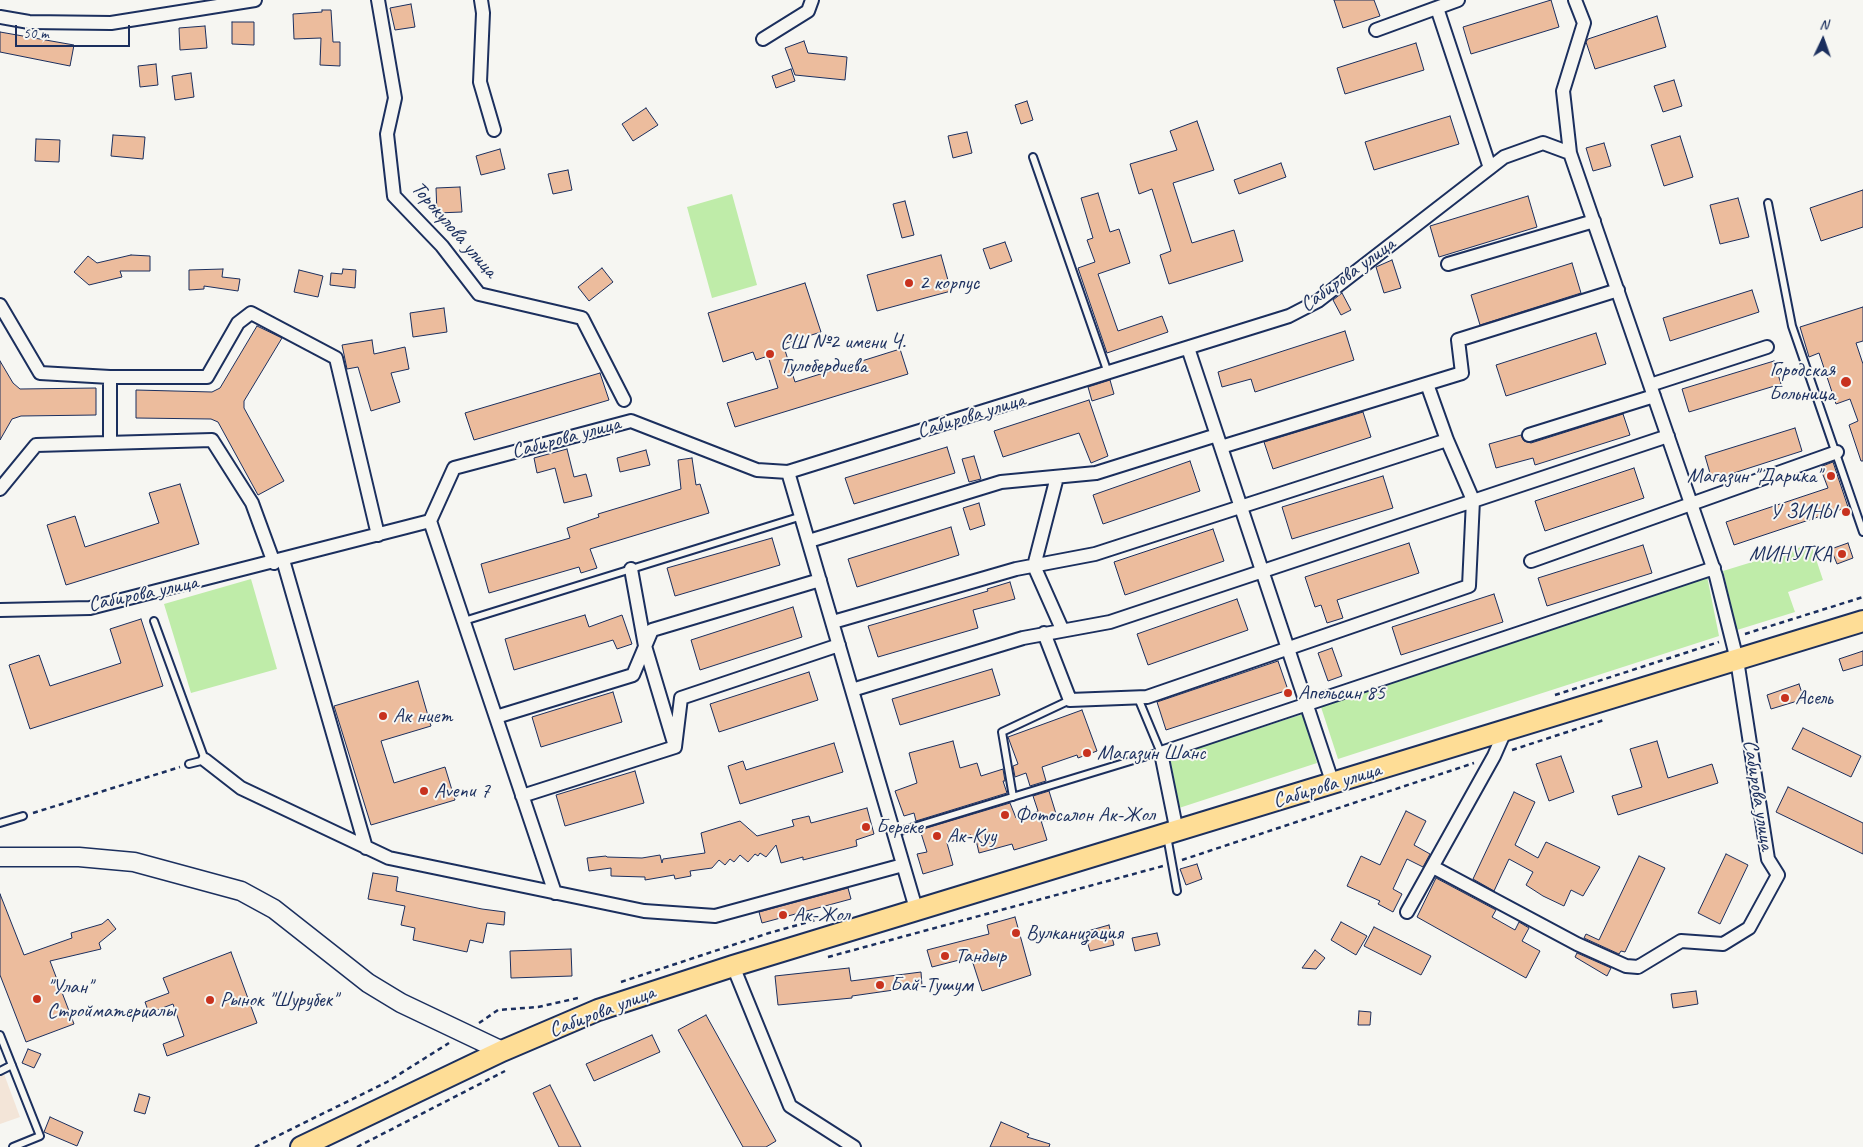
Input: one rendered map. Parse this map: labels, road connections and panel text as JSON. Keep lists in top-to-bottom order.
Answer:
{
  "streets": {
    "highway": ["Сабирова улица"],
    "street": ["Торокулова улица"]
  },
  "places": [
    "2 корпус",
    "СШ №2 имени Ч. Тулобердиева",
    "Городская Больница",
    "Магазин \"Дарика\"",
    "У ЗИНЫ",
    "МИНУТКА",
    "Апельсин 85",
    "Асель",
    "Ак ниет",
    "Магазин Шанс",
    "Avenu 7",
    "Фотосалон Ак-Жол",
    "Береке",
    "Ак-Куу",
    "Ак-Жол",
    "Вулканизация",
    "Тандыр",
    "Бай-Тушум",
    "\"Улан\" Стройматериалы",
    "Рынок \"Шурубек\""
  ],
  "scale_bar": "50 m",
  "north": "top"
}
